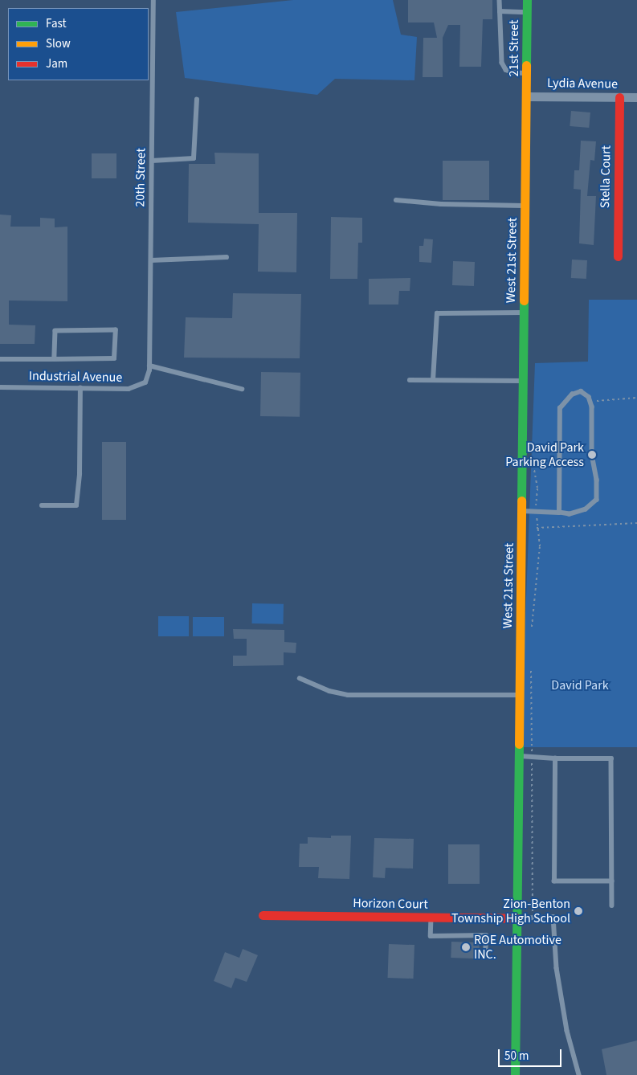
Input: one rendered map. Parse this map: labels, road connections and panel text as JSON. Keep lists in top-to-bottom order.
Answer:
{
  "streets": {
    "street": [
      "21st Street",
      "Lydia Avenue",
      "Stella Court",
      "West 21st Street",
      "Horizon Court"
    ],
    "lane": ["20th Street", "Industrial Avenue"]
  },
  "crossings": [
    ["21st Street", "Lydia Avenue"],
    ["21st Street", "West 21st Street"],
    ["Lydia Avenue", "Stella Court"],
    ["Lydia Avenue", "West 21st Street"],
    ["20th Street", "Industrial Avenue"],
    ["West 21st Street", "Horizon Court"]
  ],
  "parks": ["David Park"],
  "places": ["David Park Parking Access", "Zion-Benton Township High School", "ROE Automotive INC."],
  "legend": ["Fast", "Slow", "Jam"],
  "scale_bar": "50 m"
}
